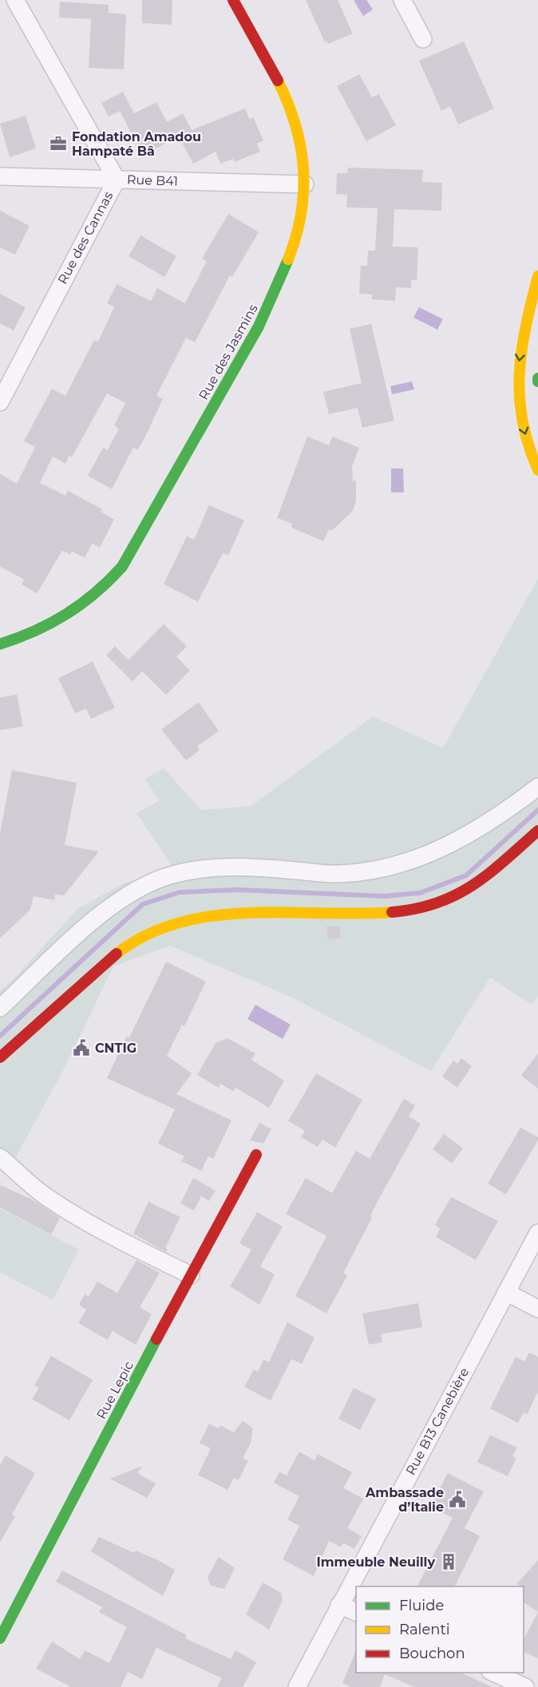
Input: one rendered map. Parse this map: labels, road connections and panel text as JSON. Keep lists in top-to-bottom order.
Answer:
{
  "streets": {
    "street": [
      "Rue B41",
      "Rue des Cannas",
      "Rue des Jasmins",
      "Rue Lepic",
      "Rue B13 Canebière"
    ]
  },
  "crossings": [
    ["Rue B41", "Rue des Cannas"],
    ["Rue B41", "Rue des Jasmins"]
  ],
  "places": {
    "office": ["Fondation Amadou Hampaté Bâ"],
    "public building": ["CNTIG", "Ambassade d’Italie"],
    "building": ["Immeuble Neuilly"]
  },
  "legend": ["Fluide", "Ralenti", "Bouchon"]
}
